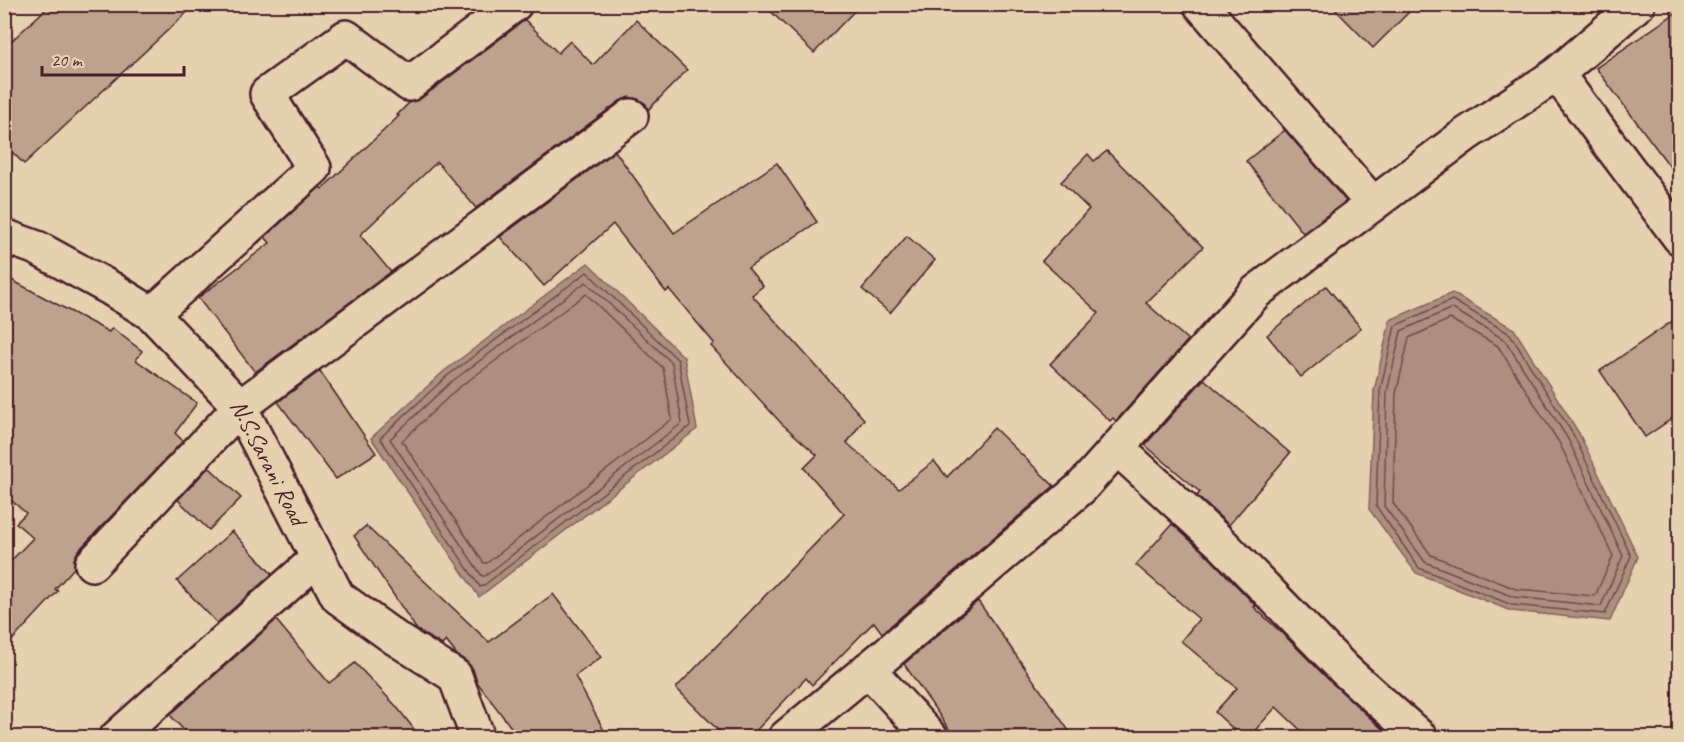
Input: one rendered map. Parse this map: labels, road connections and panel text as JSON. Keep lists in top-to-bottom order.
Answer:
{
  "streets": {
    "street": ["N.S.Sarani Road"]
  },
  "scale_bar": "20 m"
}
